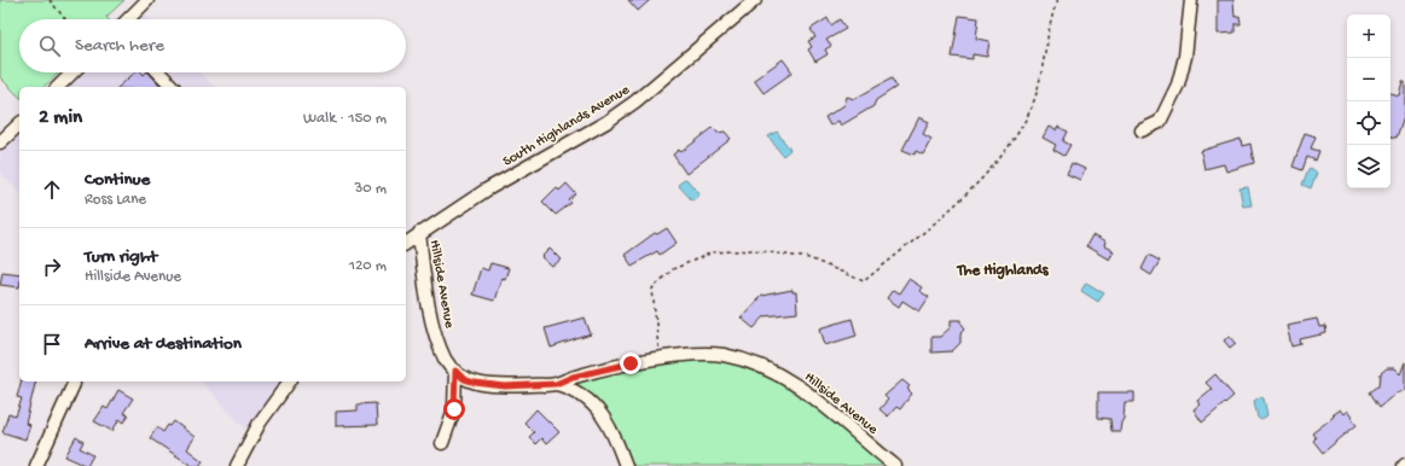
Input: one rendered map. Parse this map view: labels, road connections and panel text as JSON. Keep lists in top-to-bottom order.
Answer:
{
  "streets": {
    "street": ["South Highlands Avenue", "Hillside Avenue"]
  },
  "crossings": [
    ["South Highlands Avenue", "Hillside Avenue"]
  ],
  "districts": ["The Highlands"],
  "page": {
    "map_buttons": ["+", "−"],
    "search": "Search here",
    "heading": ["2 min", "Walk · 150 m"],
    "list": [
      ["Continue", "Ross Lane", "30 m"],
      ["Turn right", "Hillside Avenue", "120 m"],
      "Arrive at destination"
    ]
  }
}
